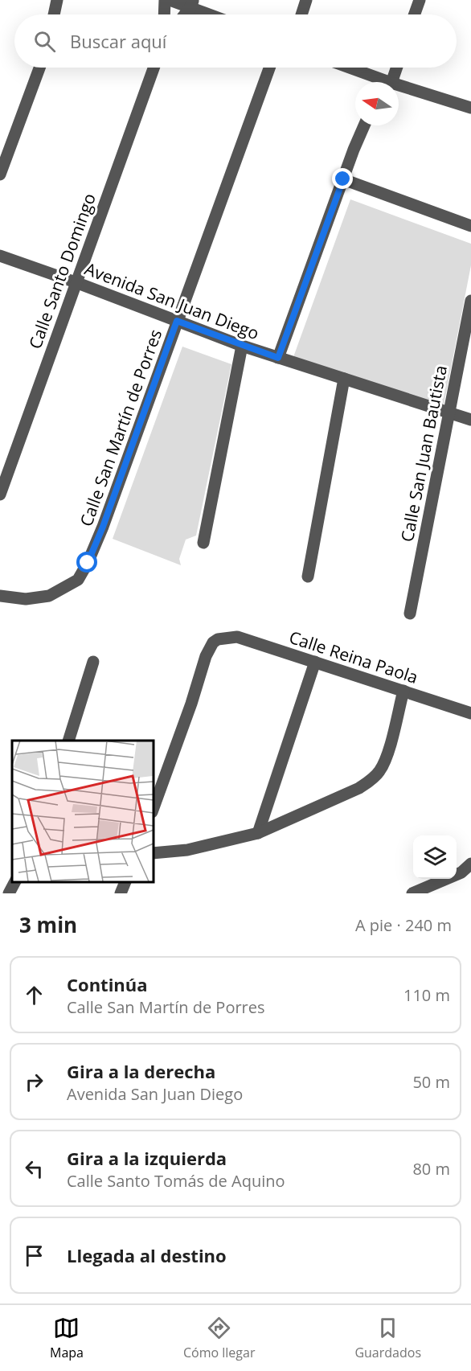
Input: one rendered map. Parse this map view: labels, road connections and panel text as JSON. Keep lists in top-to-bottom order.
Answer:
{
  "streets": {
    "street": [
      "Calle Santo Domingo",
      "Avenida San Juan Diego",
      "Calle San Martín de Porres",
      "Calle San Juan Bautista",
      "Calle Reina Paola"
    ]
  },
  "crossings": [
    ["Calle Santo Domingo", "Avenida San Juan Diego"],
    ["Avenida San Juan Diego", "Calle San Martín de Porres"],
    ["Avenida San Juan Diego", "Calle San Juan Bautista"]
  ],
  "north": "left",
  "page": {
    "search": "Buscar aquí",
    "heading": ["3 min", "A pie · 240 m"],
    "list": [
      ["Continúa", "Calle San Martín de Porres", "110 m"],
      ["Gira a la derecha", "Avenida San Juan Diego", "50 m"],
      ["Gira a la izquierda", "Calle Santo Tomás de Aquino", "80 m"],
      "Llegada al destino"
    ],
    "nav": ["Mapa", "Cómo llegar", "Guardados"]
  }
}
